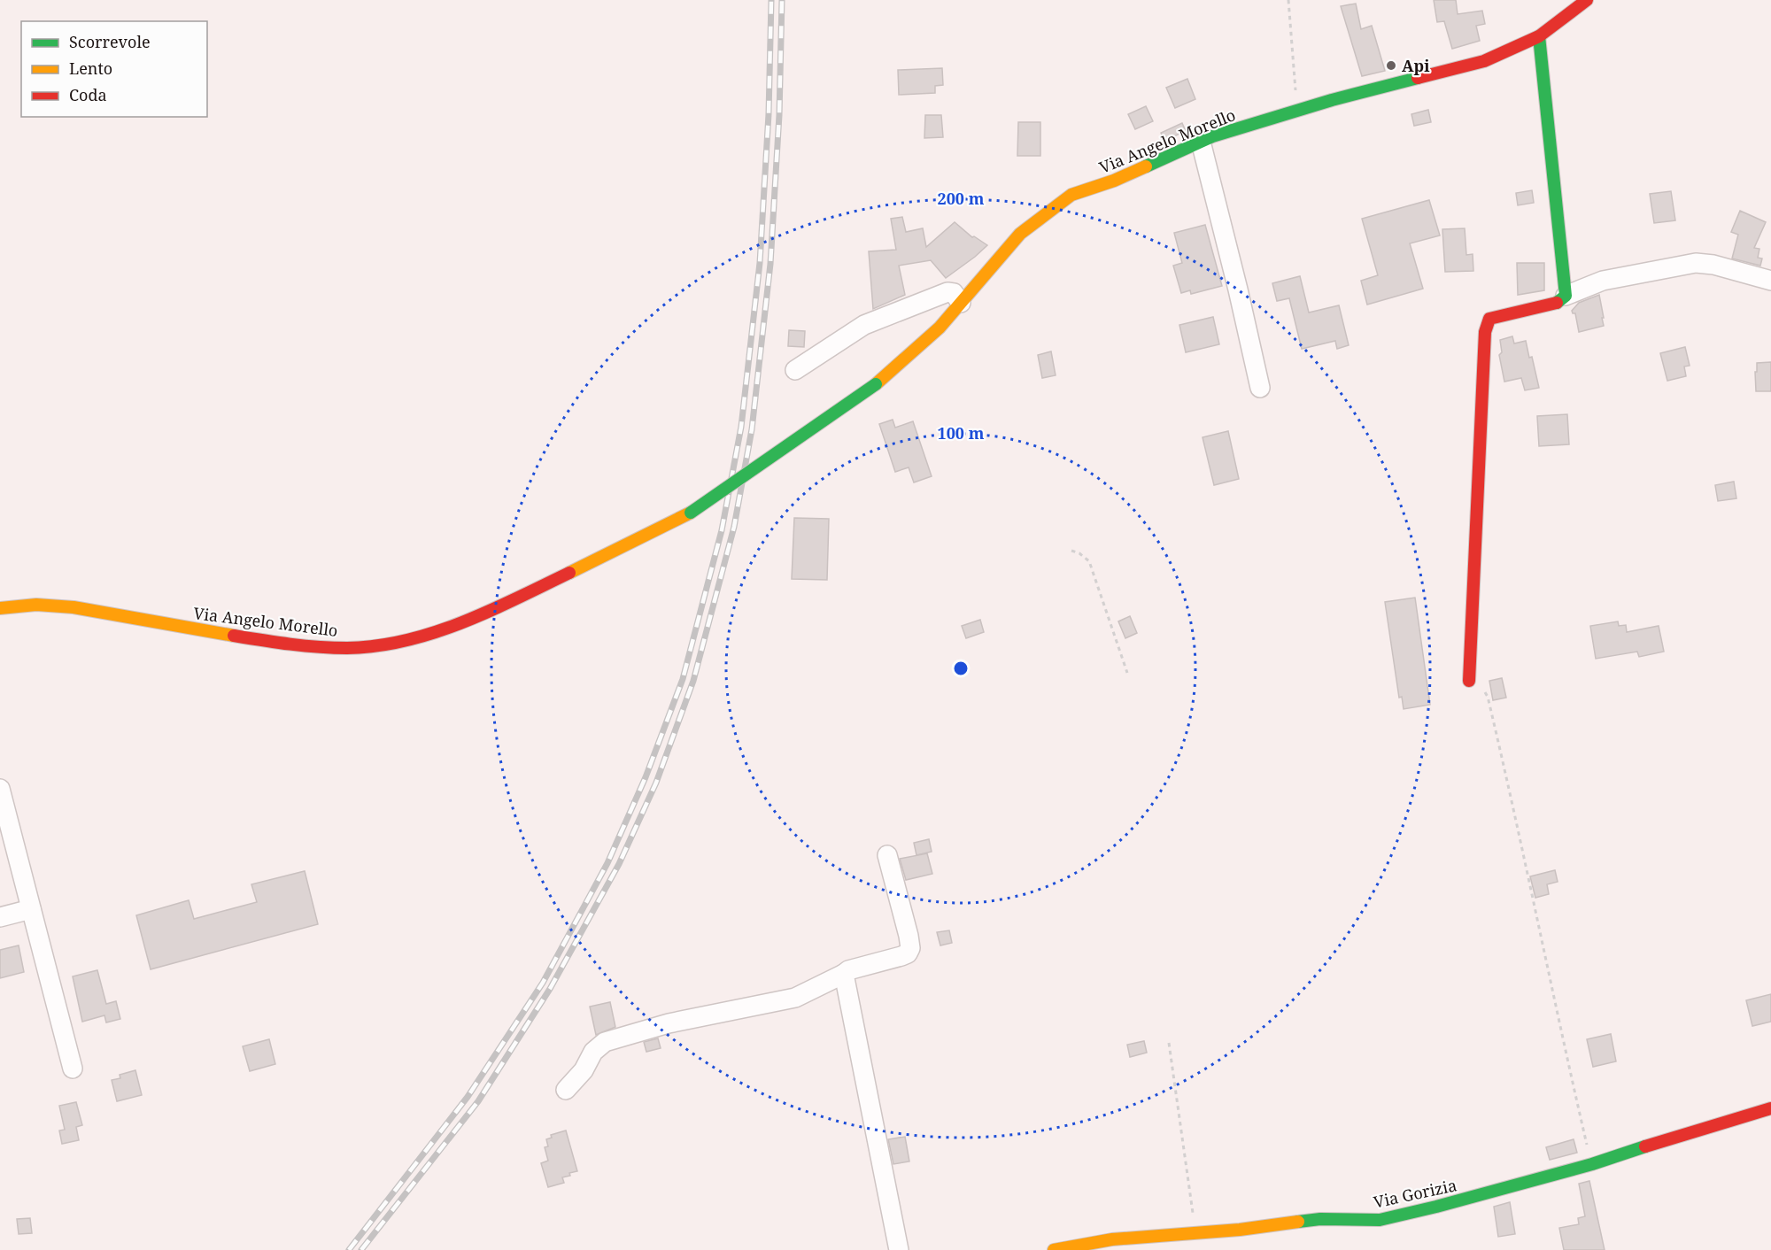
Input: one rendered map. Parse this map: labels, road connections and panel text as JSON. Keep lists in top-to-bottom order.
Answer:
{
  "streets": {
    "street": ["Via Angelo Morello", "Via Gorizia"]
  },
  "places": ["Api"],
  "legend": ["Scorrevole", "Lento", "Coda"],
  "rings": ["200 m", "100 m"]
}
